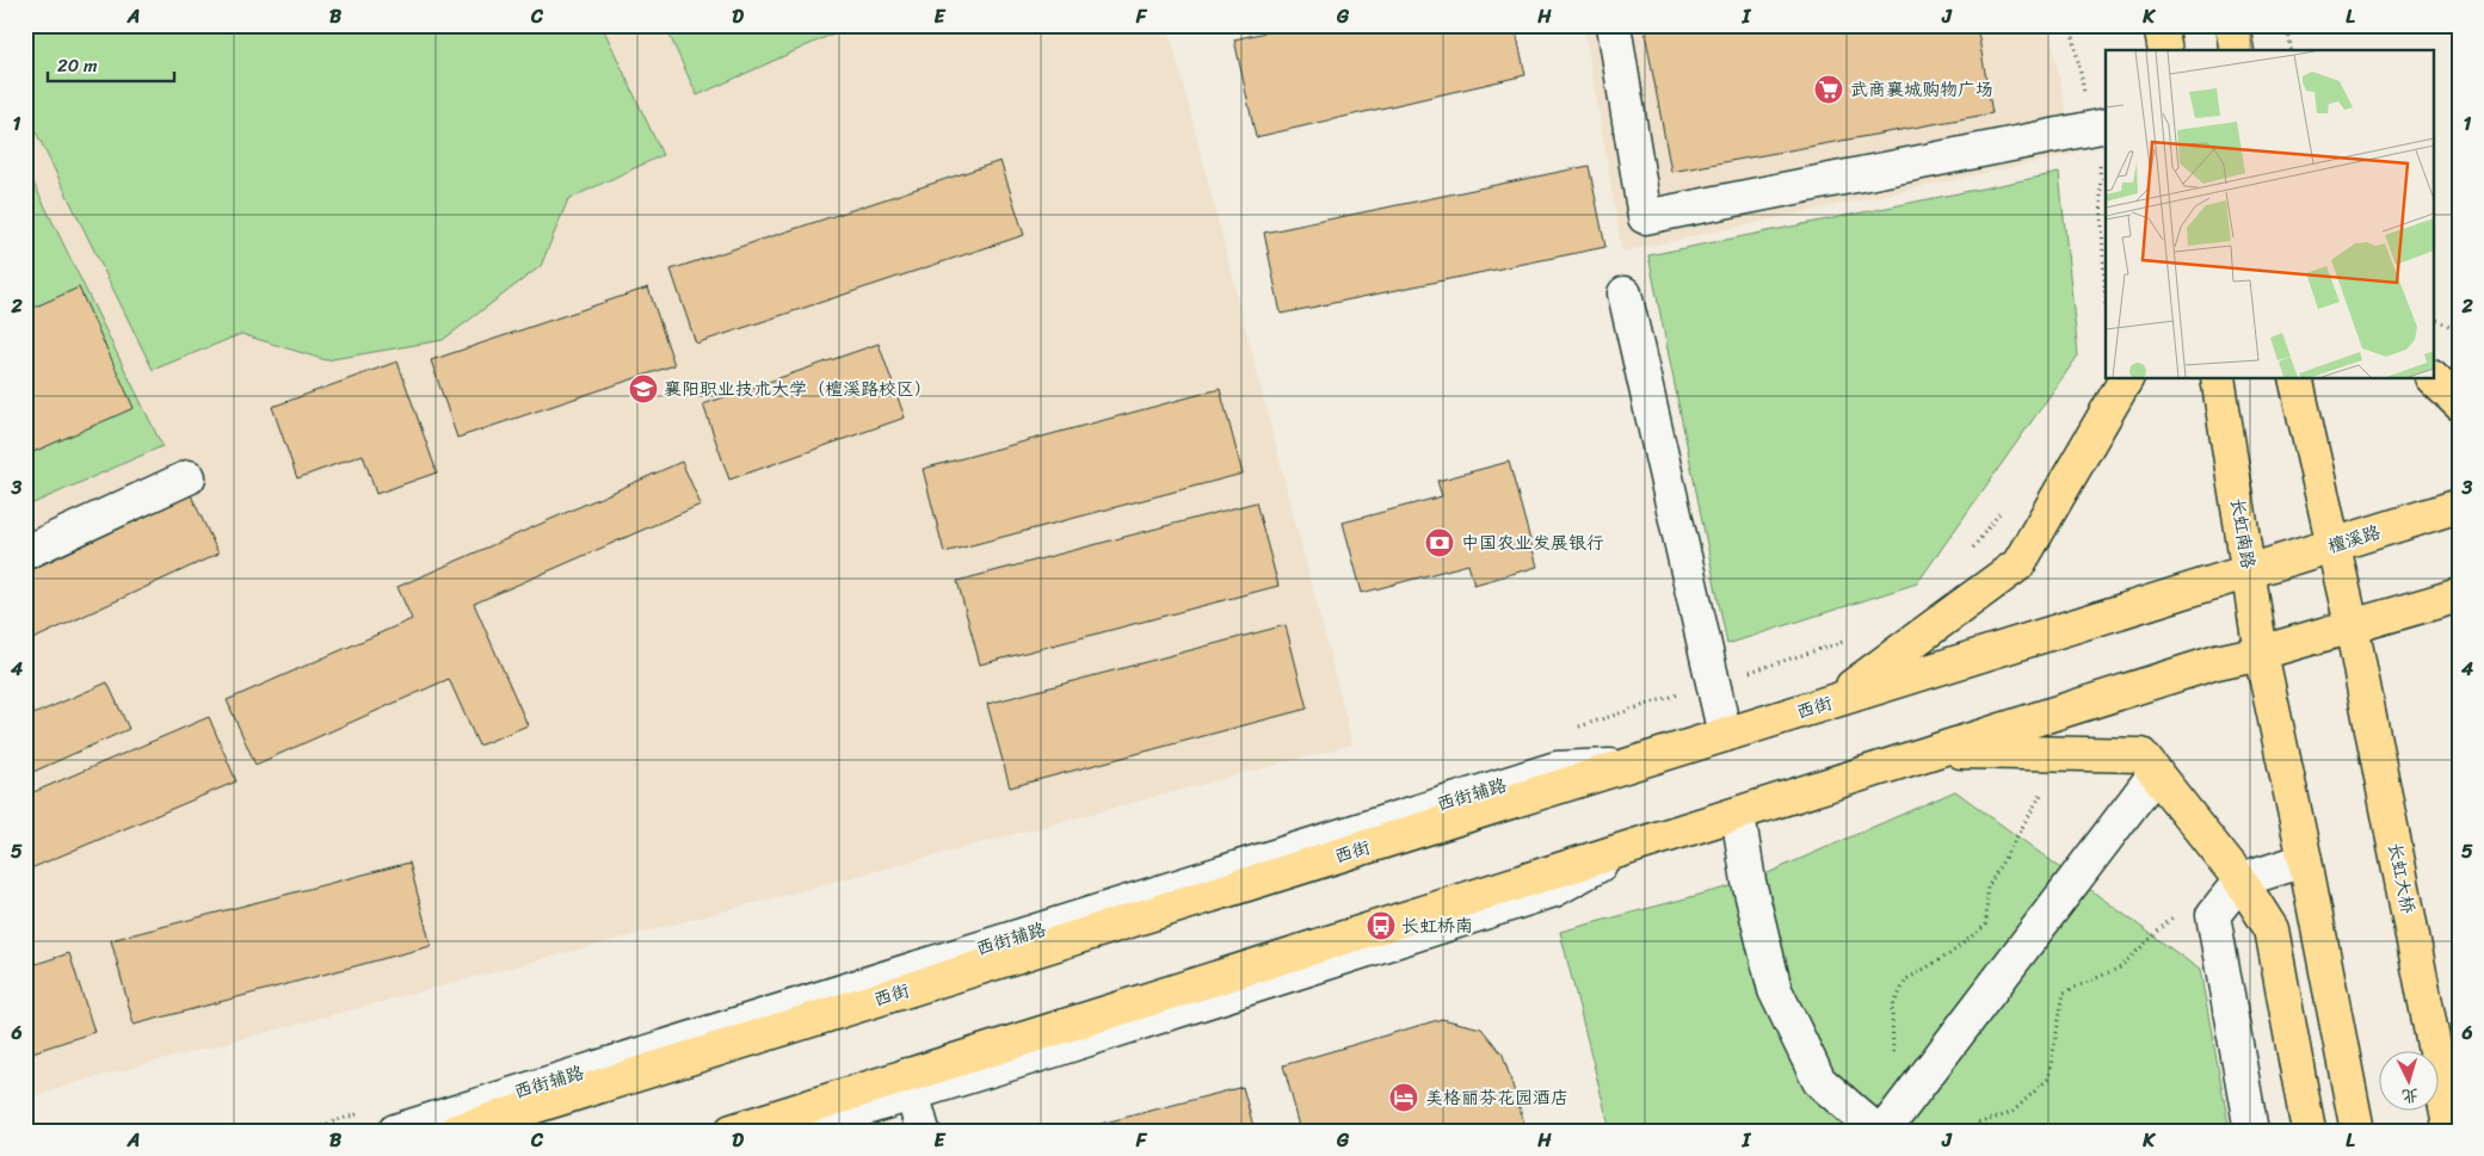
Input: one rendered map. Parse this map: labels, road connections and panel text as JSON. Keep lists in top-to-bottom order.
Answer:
{
  "streets": {
    "main road": [
      "长虹南路",
      "檀溪路",
      "西街",
      "长虹大桥"
    ],
    "street": ["西街辅路"]
  },
  "crossings": [
    ["长虹南路", "檀溪路"],
    ["长虹南路", "西街"],
    ["檀溪路", "西街"],
    ["西街", "西街辅路"]
  ],
  "places": {
    "supermarket": ["武商襄城购物广场"],
    "school or university": ["襄阳职业技术大学（檀溪路校区）"],
    "bank": ["中国农业发展银行"],
    "bus stop": ["长虹桥南"],
    "hotel": ["美格丽芬花园酒店"]
  },
  "scale_bar": "20 m",
  "north": "bottom",
  "grid": {
    "columns": [
      "A",
      "B",
      "C",
      "D",
      "E",
      "F",
      "G",
      "H",
      "I",
      "J",
      "K",
      "L"
    ],
    "rows": [
      "1",
      "2",
      "3",
      "4",
      "5",
      "6"
    ]
  }
}
